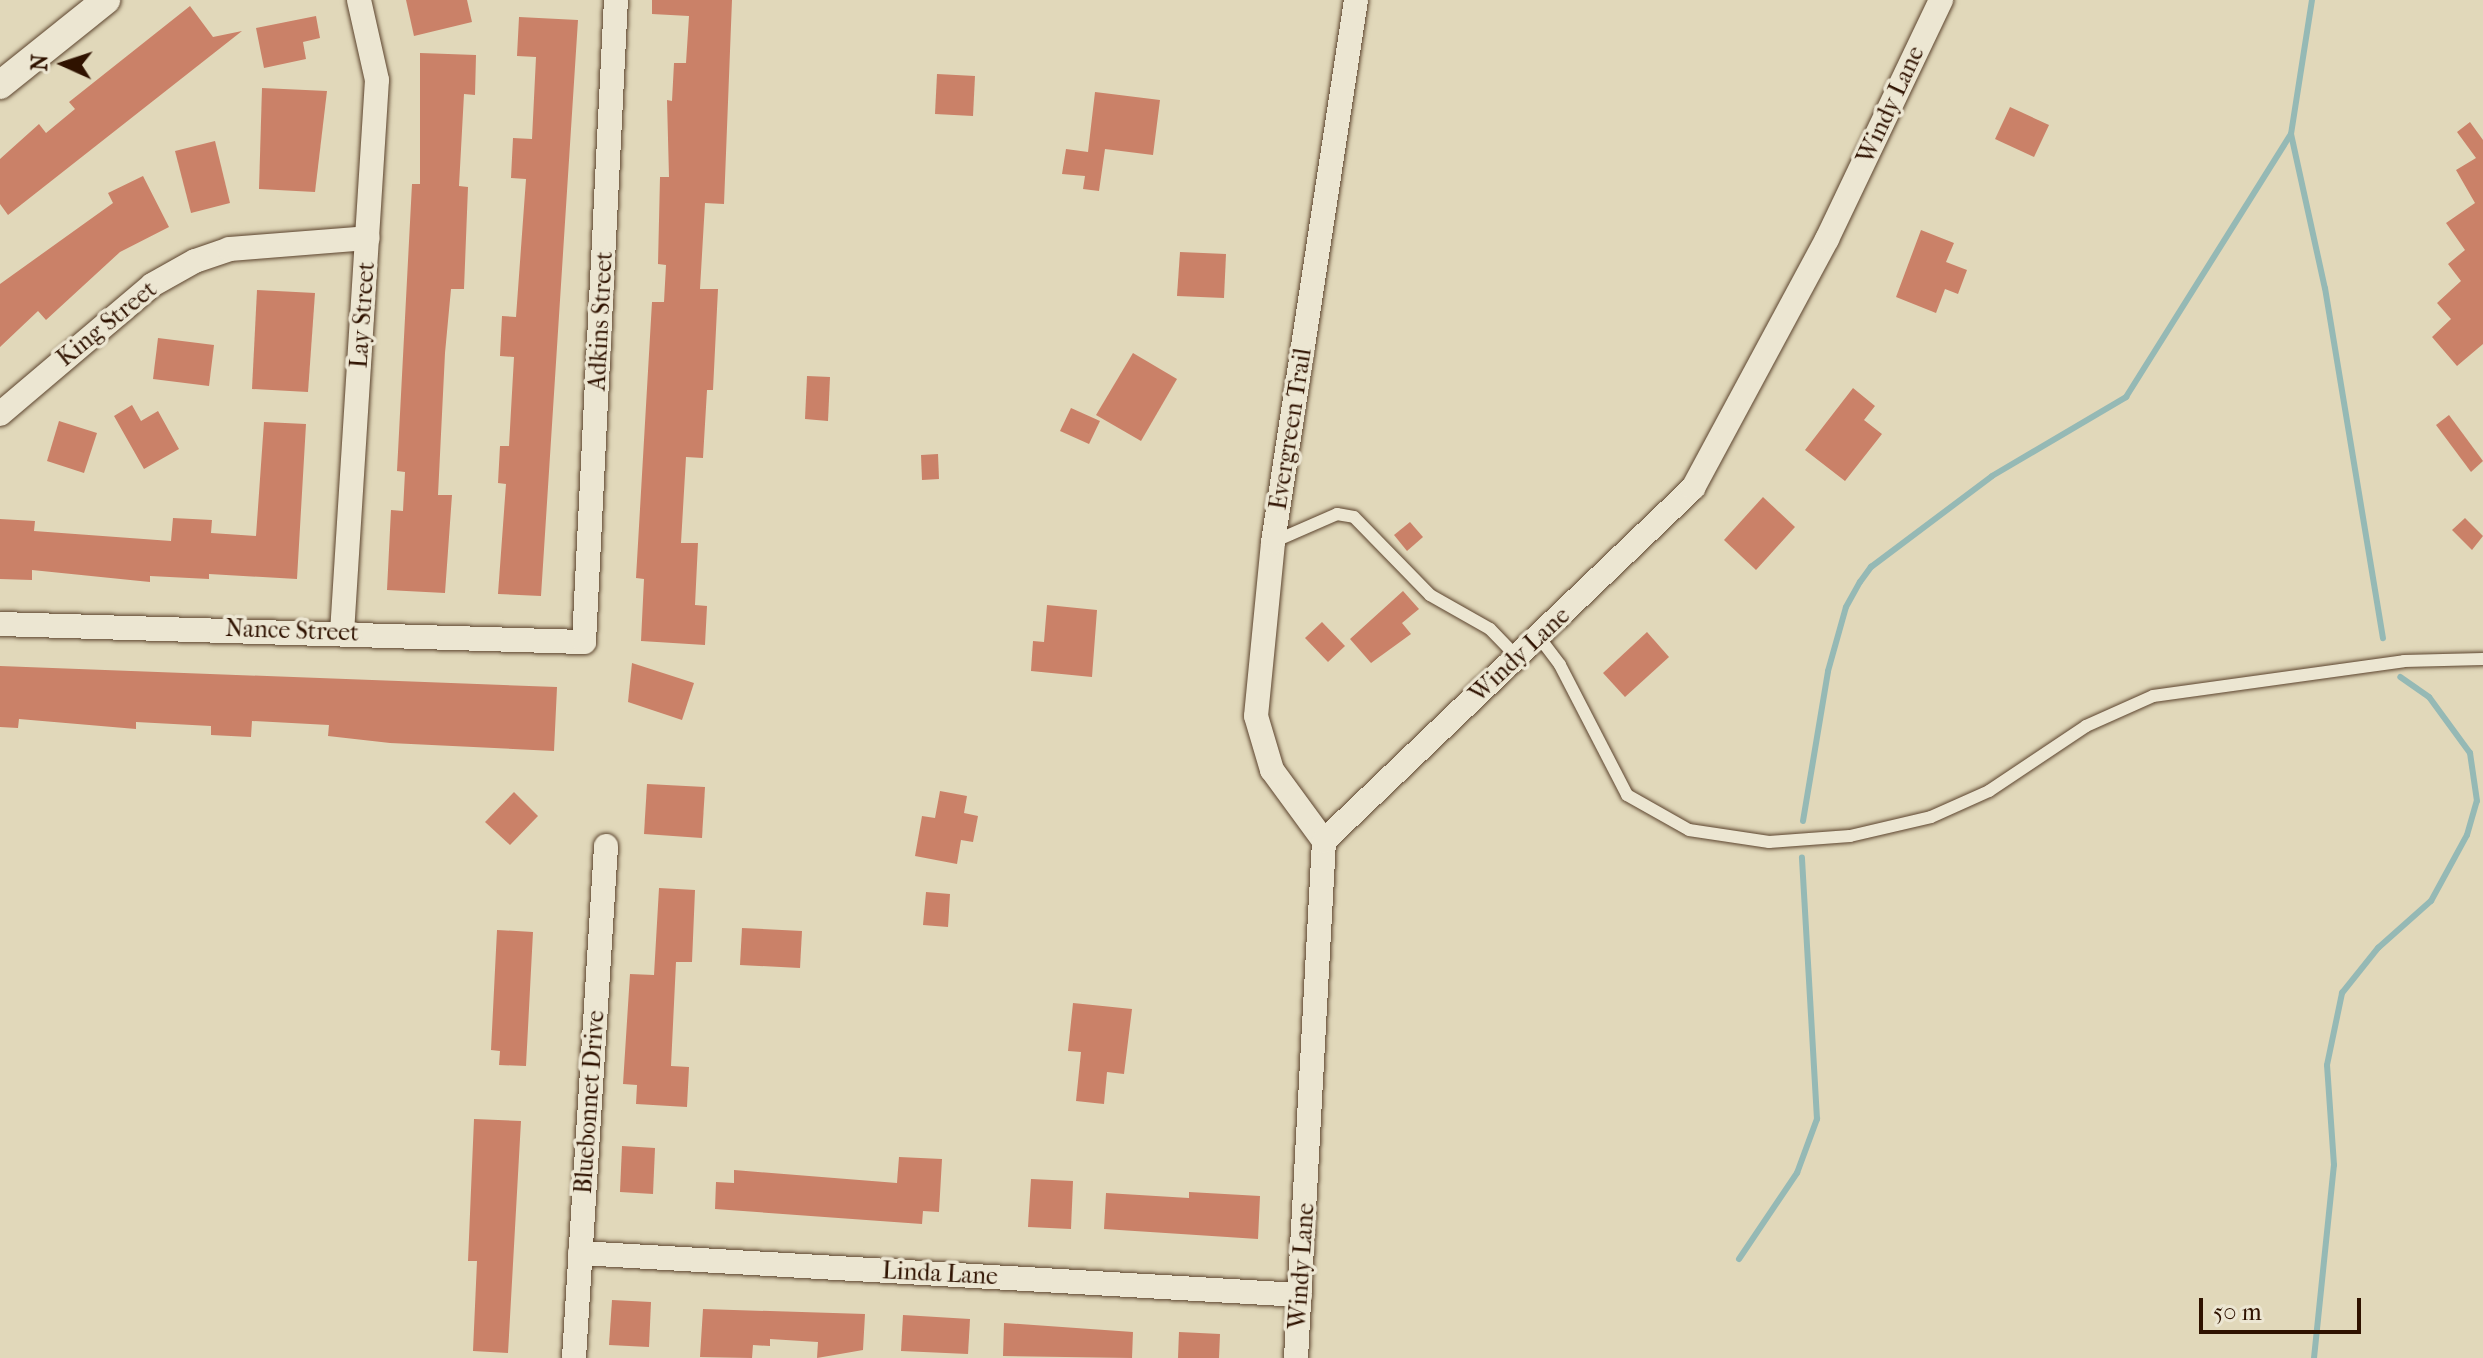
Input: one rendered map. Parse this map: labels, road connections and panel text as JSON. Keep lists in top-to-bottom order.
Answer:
{
  "streets": {
    "street": [
      "Windy Lane",
      "Lay Street",
      "Adkins Street",
      "King Street",
      "Evergreen Trail",
      "Nance Street",
      "Bluebonnet Drive",
      "Linda Lane"
    ]
  },
  "crossings": [
    ["Windy Lane", "Evergreen Trail"],
    ["Windy Lane", "Linda Lane"],
    ["Lay Street", "King Street"],
    ["Lay Street", "Nance Street"],
    ["Adkins Street", "Nance Street"],
    ["Bluebonnet Drive", "Linda Lane"]
  ],
  "scale_bar": "50 m",
  "north": "left"
}
